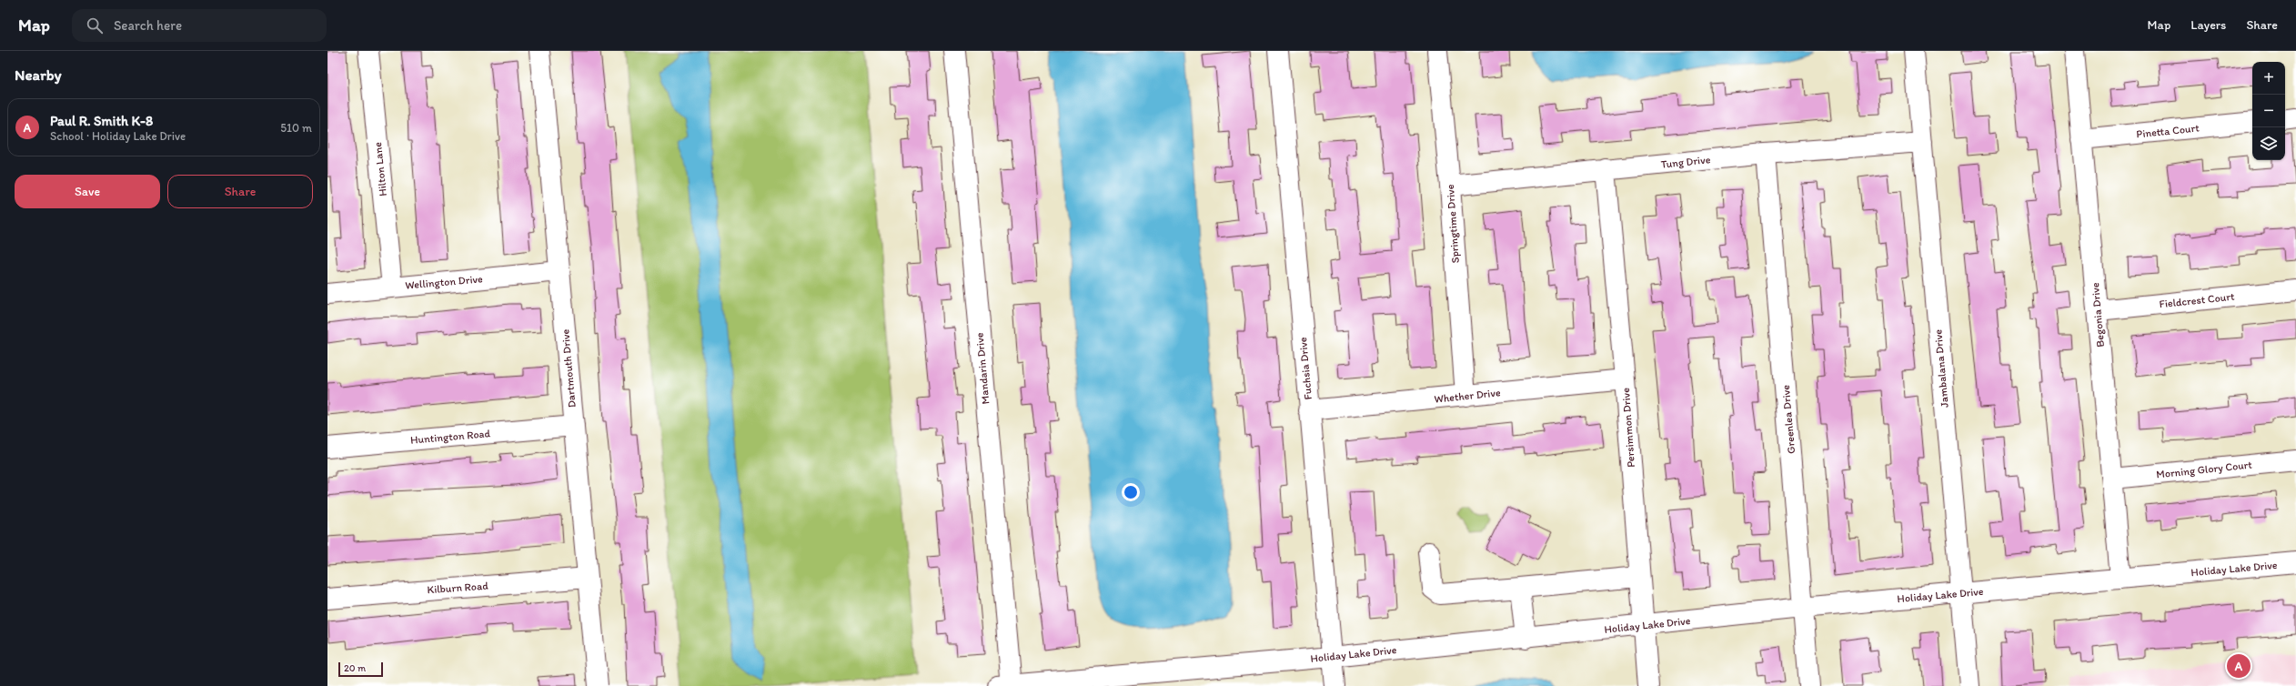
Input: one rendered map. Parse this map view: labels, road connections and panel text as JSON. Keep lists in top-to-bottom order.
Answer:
{
  "streets": {
    "street": [
      "Pinetta Court",
      "Tung Drive",
      "Hilton Lane",
      "Springtime Drive",
      "Wellington Drive",
      "Fieldcrest Court",
      "Begonia Drive",
      "Dartmouth Drive",
      "Mandarin Drive",
      "Fuchsia Drive",
      "Jambalana Drive",
      "Whether Drive",
      "Greenlea Drive",
      "Persimmon Drive",
      "Huntington Road",
      "Morning Glory Court",
      "Holiday Lake Drive",
      "Kilburn Road"
    ]
  },
  "crossings": [
    ["Pinetta Court", "Begonia Drive"],
    ["Tung Drive", "Springtime Drive"],
    ["Tung Drive", "Jambalana Drive"],
    ["Tung Drive", "Greenlea Drive"],
    ["Tung Drive", "Persimmon Drive"],
    ["Hilton Lane", "Wellington Drive"],
    ["Springtime Drive", "Whether Drive"],
    ["Wellington Drive", "Dartmouth Drive"],
    ["Fieldcrest Court", "Begonia Drive"],
    ["Begonia Drive", "Morning Glory Court"],
    ["Begonia Drive", "Holiday Lake Drive"],
    ["Dartmouth Drive", "Huntington Road"],
    ["Dartmouth Drive", "Kilburn Road"],
    ["Mandarin Drive", "Holiday Lake Drive"],
    ["Fuchsia Drive", "Whether Drive"],
    ["Fuchsia Drive", "Holiday Lake Drive"],
    ["Jambalana Drive", "Holiday Lake Drive"],
    ["Whether Drive", "Persimmon Drive"],
    ["Greenlea Drive", "Holiday Lake Drive"],
    ["Persimmon Drive", "Holiday Lake Drive"]
  ],
  "scale_bar": "20 m",
  "page": {
    "header": "Map",
    "search": "Search here",
    "nav": ["Map", "Layers", "Share"],
    "heading": "Nearby",
    "map_buttons": ["+", "−"],
    "list": [
      {
        "mark": "A",
        "name": "Paul R. Smith K-8",
        "note": "School · Holiday Lake Drive",
        "value": "510 m"
      }
    ],
    "buttons": ["Save", "Share"],
    "pins": "A",
    "scale": "20 m"
  }
}
